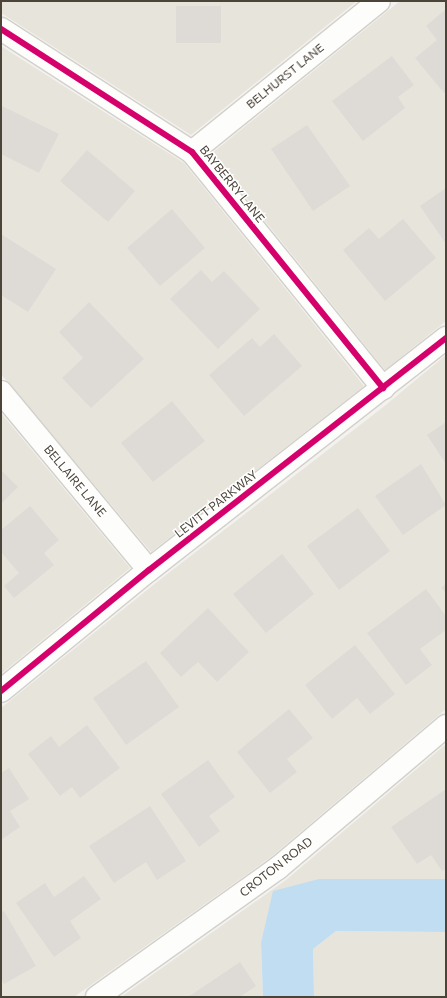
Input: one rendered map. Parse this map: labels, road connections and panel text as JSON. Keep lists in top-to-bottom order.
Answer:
{
  "streets": {
    "street": [
      "BELHURST LANE",
      "BAYBERRY LANE",
      "BELLAIRE LANE",
      "LEVITT PARKWAY",
      "CROTON ROAD"
    ]
  },
  "crossings": [
    ["BELHURST LANE", "BAYBERRY LANE"],
    ["BAYBERRY LANE", "LEVITT PARKWAY"],
    ["BELLAIRE LANE", "LEVITT PARKWAY"]
  ]
}
